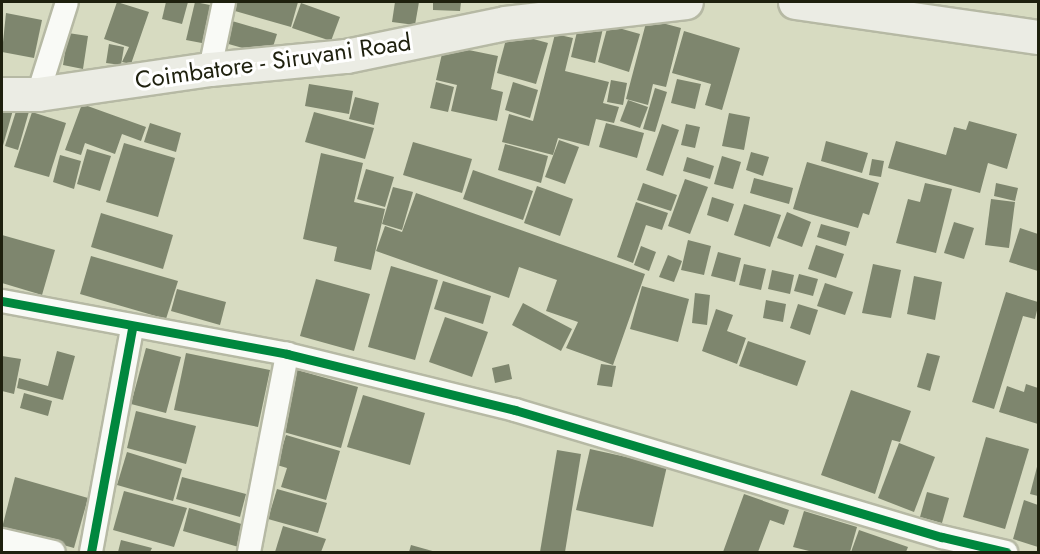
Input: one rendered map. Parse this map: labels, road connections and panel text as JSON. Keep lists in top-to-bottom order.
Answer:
{
  "streets": {
    "main road": ["Coimbatore - Siruvani Road"]
  }
}
